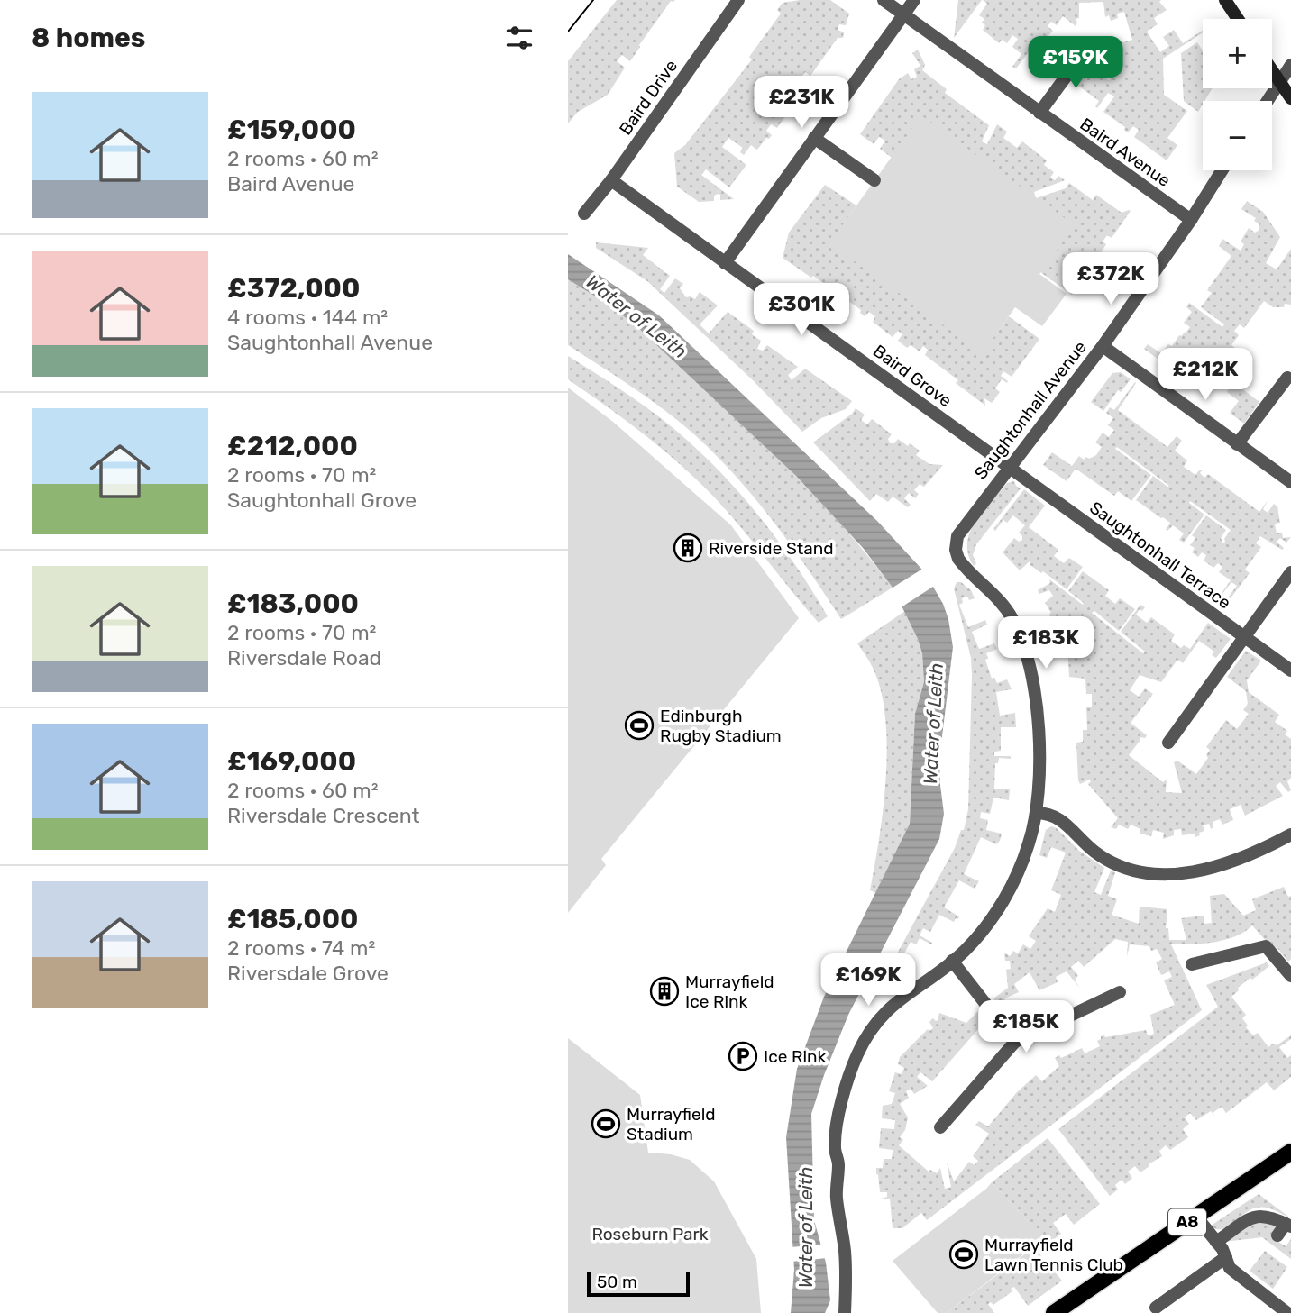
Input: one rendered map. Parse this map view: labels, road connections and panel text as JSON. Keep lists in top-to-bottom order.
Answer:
{
  "streets": {
    "main road": ["A8"],
    "street": [
      "Baird Drive",
      "Baird Avenue",
      "Baird Grove",
      "Saughtonhall Avenue",
      "Saughtonhall Terrace"
    ]
  },
  "crossings": [
    ["Baird Drive", "Baird Grove"],
    ["Baird Avenue", "Saughtonhall Avenue"],
    ["Baird Grove", "Saughtonhall Avenue"],
    ["Baird Grove", "Saughtonhall Terrace"],
    ["Saughtonhall Avenue", "Saughtonhall Terrace"]
  ],
  "water": ["Water of Leith"],
  "parks": ["Roseburn Park"],
  "places": {
    "building": ["Riverside Stand", "Murrayfield Ice Rink"],
    "sports": ["Edinburgh Rugby Stadium", "Murrayfield Stadium", "Murrayfield Lawn Tennis Club"],
    "parking": ["Ice Rink"]
  },
  "scale_bar": "50 m",
  "page": {
    "heading": "8 homes",
    "map_buttons": ["+", "−"],
    "price": [
      "£159K",
      "£231K",
      "£372K",
      "£301K",
      "£212K",
      "£183K",
      "£169K",
      "£185K"
    ],
    "list": [
      {
        "name": "£159,000",
        "note": "2 rooms · 60 m² · Baird Avenue"
      },
      {
        "name": "£372,000",
        "note": "4 rooms · 144 m² · Saughtonhall Avenue"
      },
      {
        "name": "£212,000",
        "note": "2 rooms · 70 m² · Saughtonhall Grove"
      },
      {
        "name": "£183,000",
        "note": "2 rooms · 70 m² · Riversdale Road"
      },
      {
        "name": "£169,000",
        "note": "2 rooms · 60 m² · Riversdale Crescent"
      },
      {
        "name": "£185,000",
        "note": "2 rooms · 74 m² · Riversdale Grove"
      }
    ],
    "scale": "50 m"
  }
}
